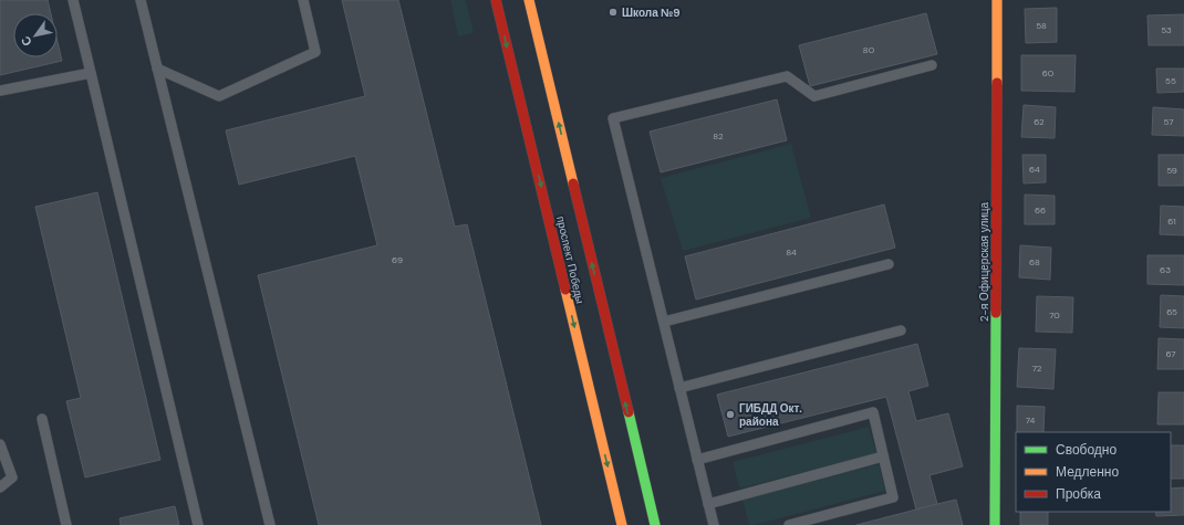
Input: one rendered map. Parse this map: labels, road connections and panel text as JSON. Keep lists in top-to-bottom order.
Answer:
{
  "streets": {
    "main road": ["проспект Победы", "2-я Офицерская улица"]
  },
  "places": ["Школа №9", "ГИБДД Окт. района"],
  "house_numbers": [
    "58",
    "53",
    "80",
    "60",
    "55",
    "62",
    "57",
    "82",
    "64",
    "59",
    "66",
    "61",
    "84",
    "69",
    "68",
    "63",
    "65",
    "70",
    "67",
    "72",
    "74"
  ],
  "legend": ["Свободно", "Медленно", "Пробка"],
  "north": "bottom left"
}
